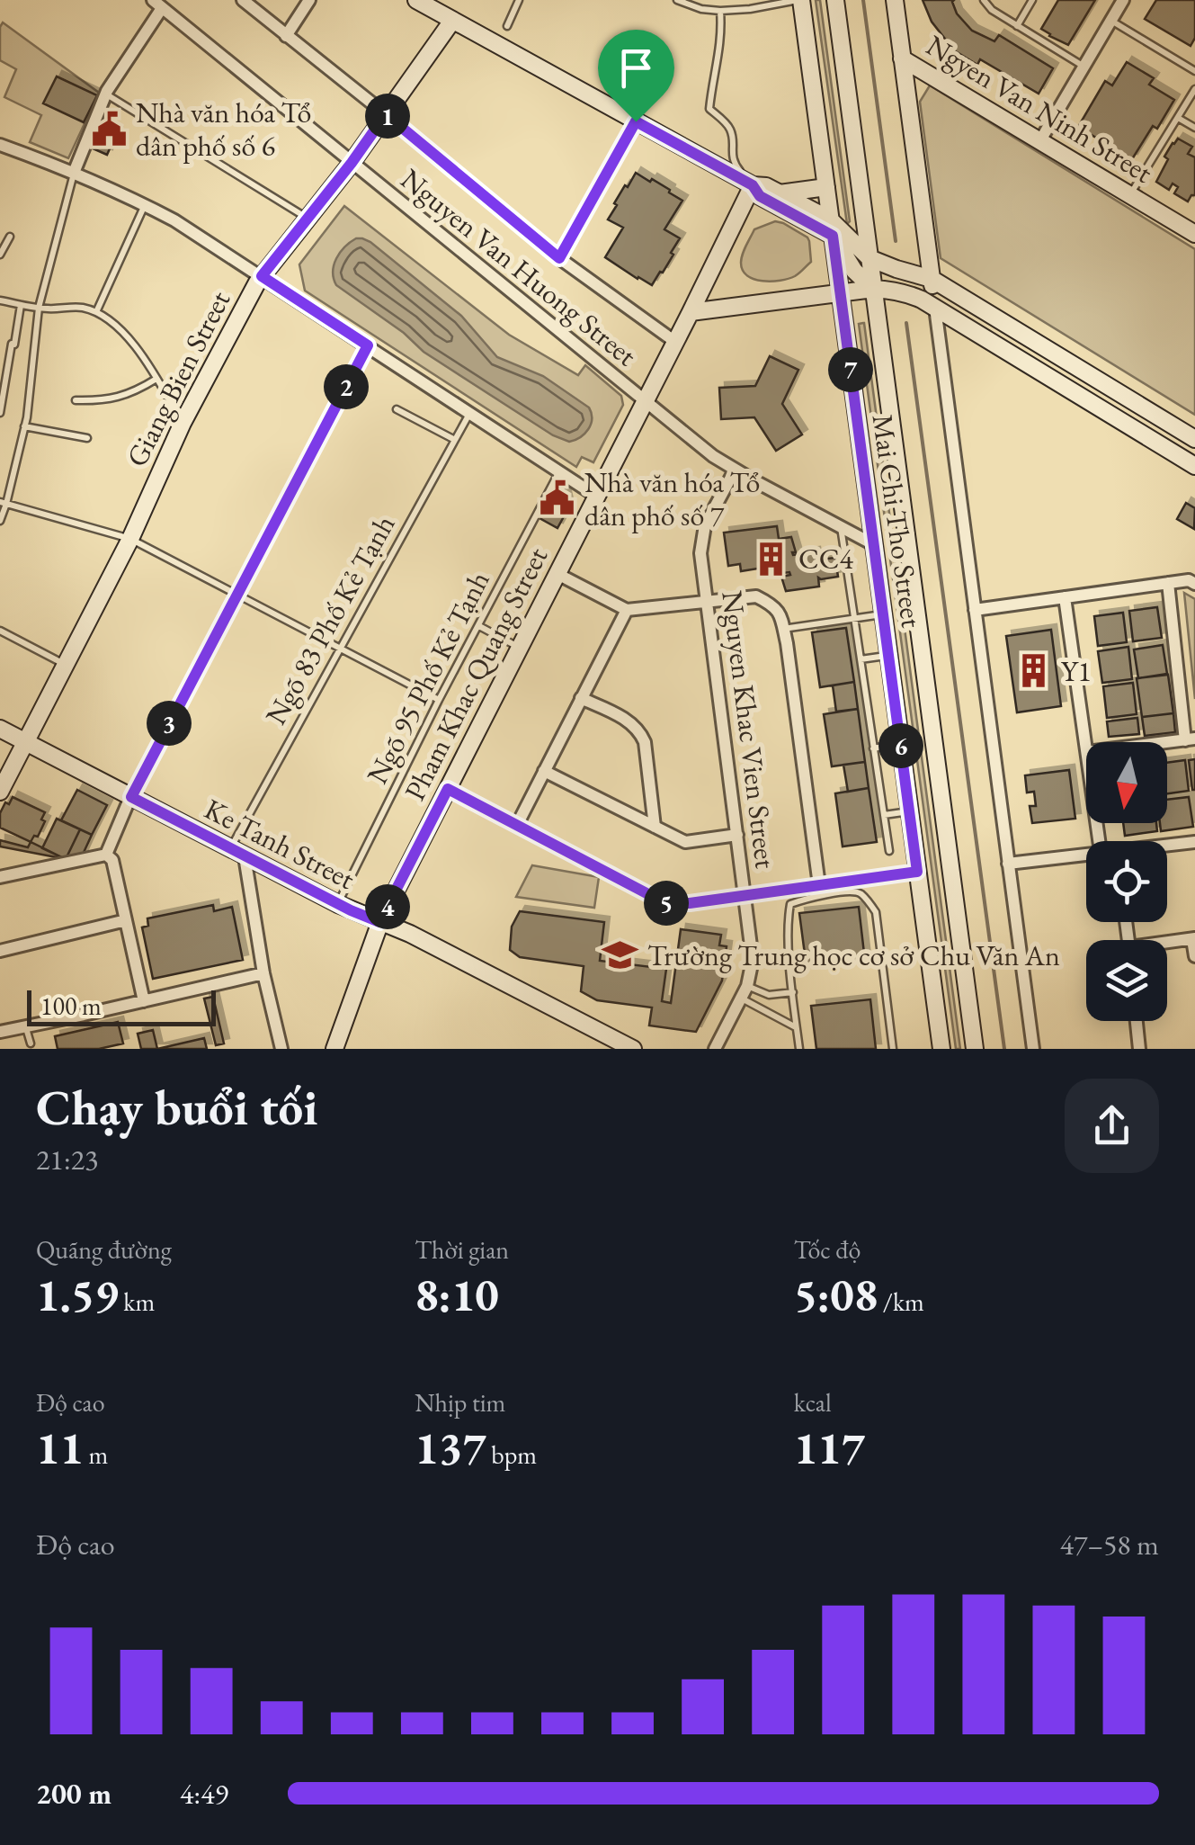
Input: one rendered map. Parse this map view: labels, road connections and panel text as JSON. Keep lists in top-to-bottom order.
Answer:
{
  "streets": {
    "street": [
      "Ngyen Van Ninh Street",
      "Nguyen Van Huong Street",
      "Giang Bien Street",
      "Mai Chi Tho Street",
      "Pham Khac Quang Street",
      "Nguyen Khac Vien Street",
      "Ke Tanh Street"
    ],
    "lane": ["Ngõ 83 Phố Kẻ Tạnh", "Ngõ 95 Phố Kẻ Tạnh"]
  },
  "crossings": [
    ["Nguyen Van Huong Street", "Giang Bien Street"],
    ["Nguyen Van Huong Street", "Mai Chi Tho Street"],
    ["Nguyen Van Huong Street", "Pham Khac Quang Street"],
    ["Nguyen Van Huong Street", "Nguyen Khac Vien Street"],
    ["Giang Bien Street", "Ke Tanh Street"],
    ["Ngõ 83 Phố Kẻ Tạnh", "Ke Tanh Street"],
    ["Pham Khac Quang Street", "Ke Tanh Street"],
    ["Ngõ 95 Phố Kẻ Tạnh", "Ke Tanh Street"]
  ],
  "places": {
    "public building": ["Nhà văn hóa Tổ dân phố số 6", "Nhà văn hóa Tổ dân phố số 7"],
    "building": ["CC4", "Y1"],
    "school or university": ["Trường Trung học cơ sở Chu Văn An"]
  },
  "scale_bar": "100 m",
  "north": "bottom",
  "page": {
    "pins": [
      "1",
      "7",
      "2",
      "3",
      "6",
      "5",
      "4"
    ],
    "scale": "100 m",
    "heading": ["Chạy buổi tối", "21:23"],
    "stats": [
      ["Quãng đường", "1.59 km"],
      ["Thời gian", "8:10"],
      ["Tốc độ", "5:08 /km"],
      ["Độ cao", "11 m"],
      ["Nhịp tim", "137 bpm"],
      ["kcal", "117"]
    ],
    "chart": ["Độ cao", "47–58 m"],
    "list": [
      {
        "name": "200 m",
        "note": "4:49"
      }
    ]
  }
}
